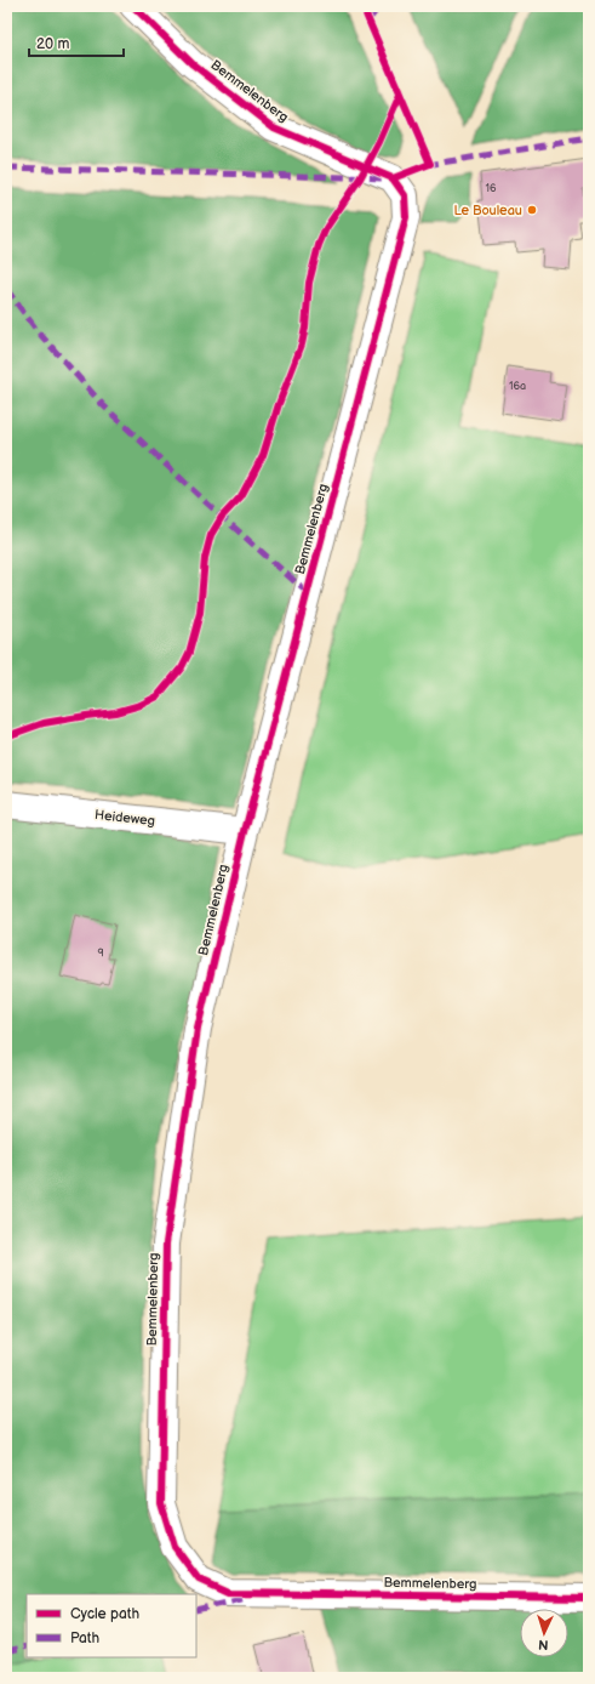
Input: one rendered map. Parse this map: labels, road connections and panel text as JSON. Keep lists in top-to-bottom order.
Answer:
{
  "streets": {
    "street": ["Bemmelenberg", "Heideweg"]
  },
  "crossings": [
    ["Bemmelenberg", "Heideweg"]
  ],
  "places": ["Le Bouleau"],
  "house_numbers": ["16", "16a", "9"],
  "legend": ["Cycle path", "Path"],
  "scale_bar": "20 m",
  "north": "bottom"
}
